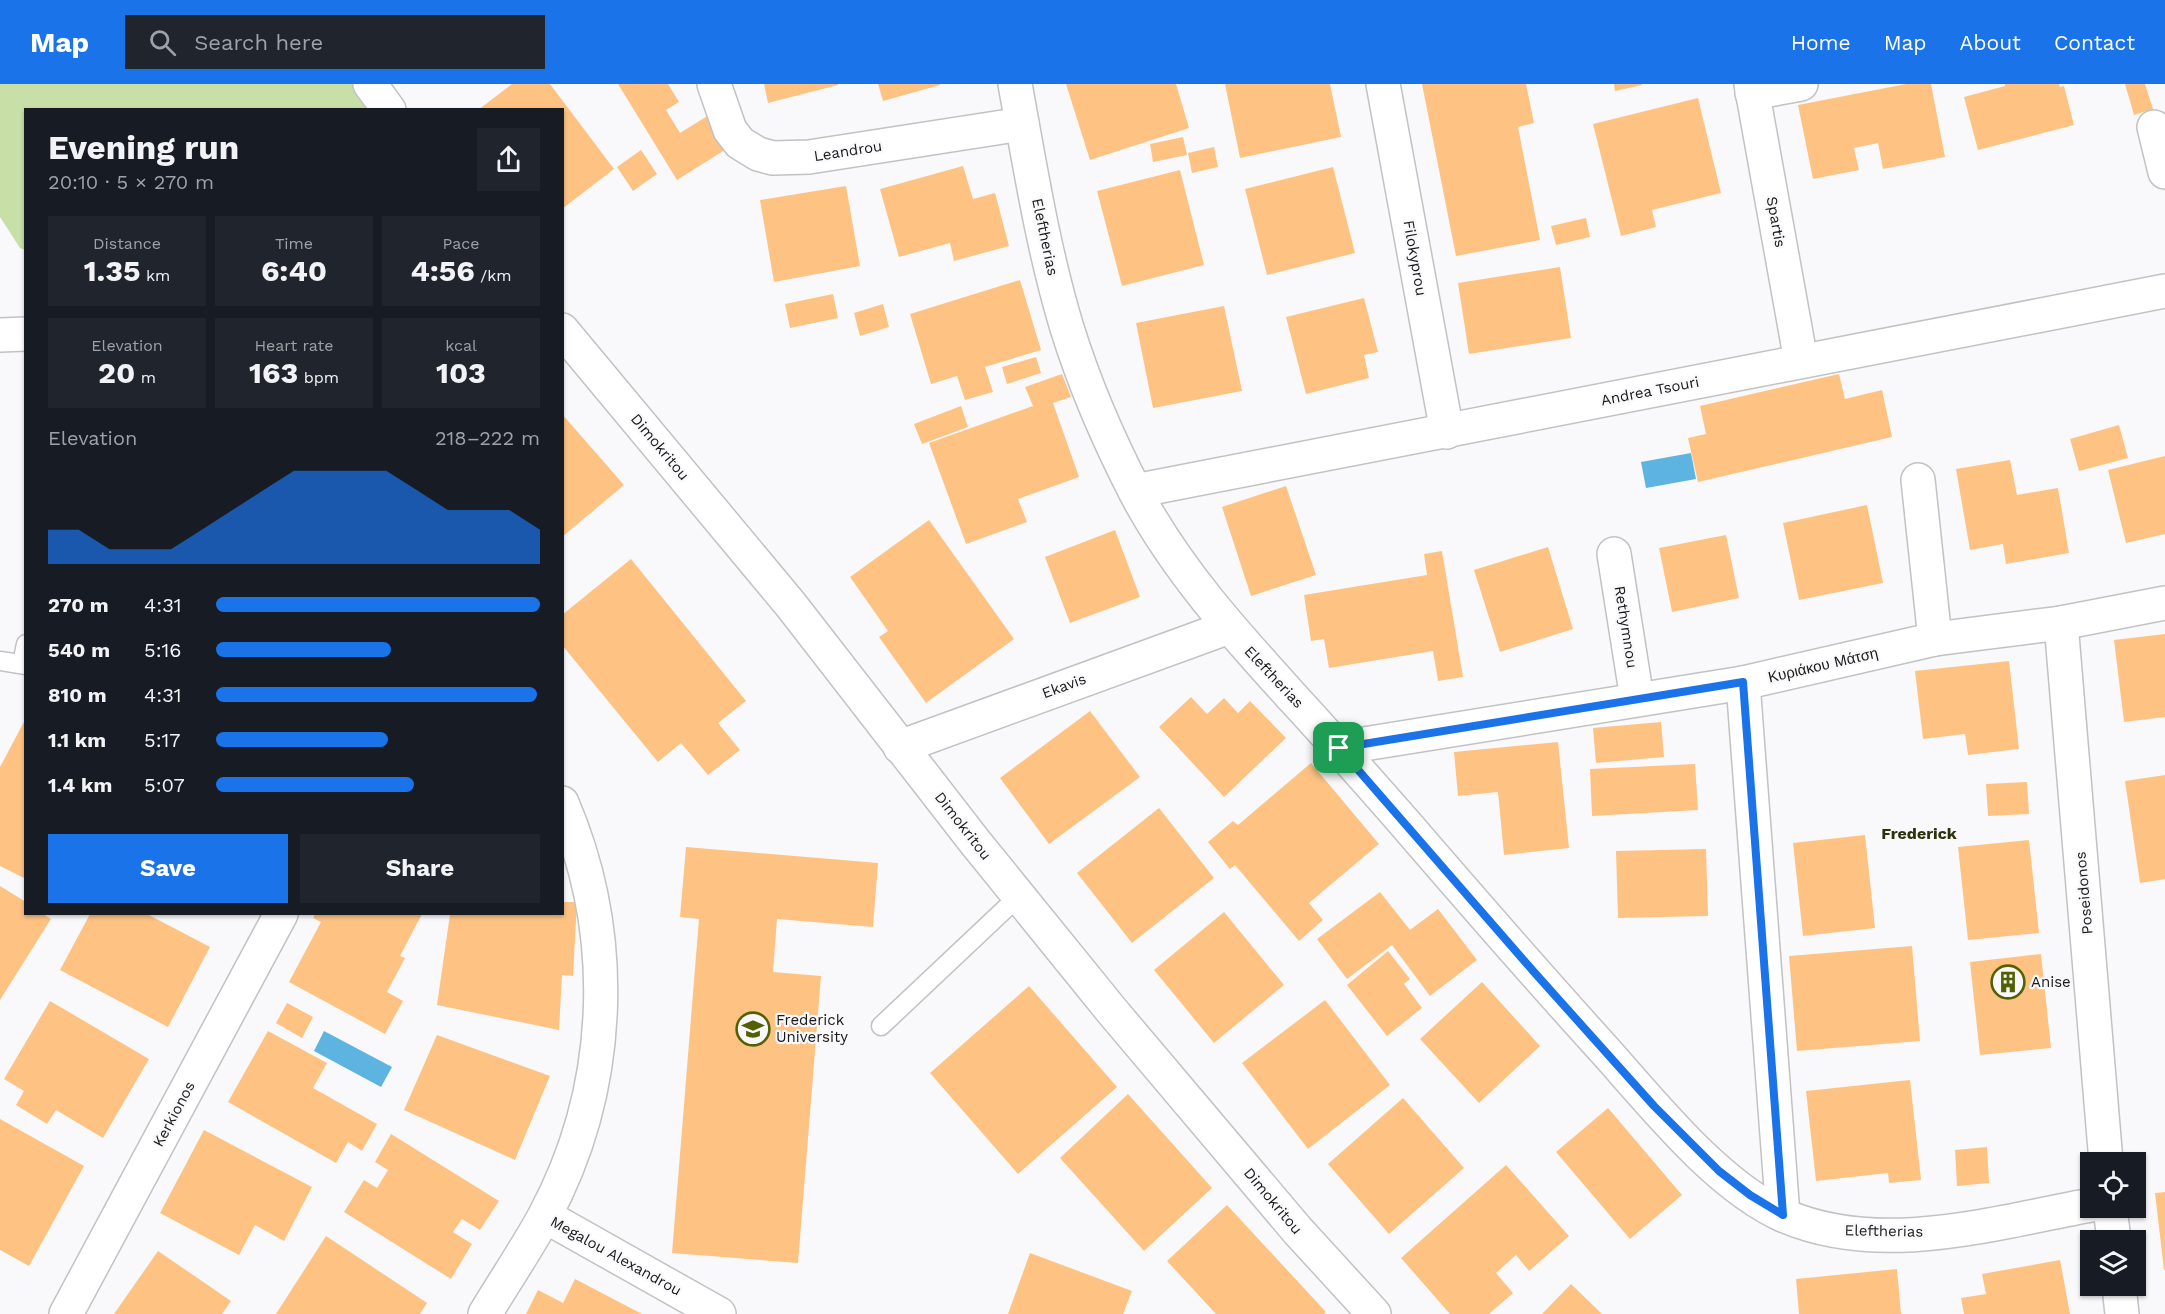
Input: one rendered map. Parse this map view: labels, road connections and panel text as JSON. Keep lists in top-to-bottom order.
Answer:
{
  "streets": {
    "street": [
      "Leandrou",
      "Spartis",
      "Eleftherias",
      "Filokyprou",
      "Andrea Tsouri",
      "Dimokritou",
      "Rethymnou",
      "Κυριάκου Μάτση",
      "Ekavis",
      "Poseidonos",
      "Kerkionos",
      "Megalou Alexandrou"
    ]
  },
  "crossings": [
    ["Leandrou", "Eleftherias"],
    ["Spartis", "Andrea Tsouri"],
    ["Eleftherias", "Andrea Tsouri"],
    ["Eleftherias", "Κυριάκου Μάτση"],
    ["Eleftherias", "Ekavis"],
    ["Filokyprou", "Andrea Tsouri"],
    ["Dimokritou", "Ekavis"],
    ["Rethymnou", "Κυριάκου Μάτση"],
    ["Κυριάκου Μάτση", "Poseidonos"]
  ],
  "districts": ["Frederick"],
  "places": {
    "building": ["Anise"],
    "school or university": ["Frederick University"]
  },
  "page": {
    "header": "Map",
    "search": "Search here",
    "nav": [
      "Home",
      "Map",
      "About",
      "Contact"
    ],
    "heading": ["Evening run", "20:10 · 5 × 270 m"],
    "stats": [
      ["Distance", "1.35 km"],
      ["Time", "6:40"],
      ["Pace", "4:56 /km"],
      ["Elevation", "20 m"],
      ["Heart rate", "163 bpm"],
      ["kcal", "103"]
    ],
    "chart": ["Elevation", "218–222 m"],
    "list": [
      {
        "name": "270 m",
        "note": "4:31"
      },
      {
        "name": "540 m",
        "note": "5:16"
      },
      {
        "name": "810 m",
        "note": "4:31"
      },
      {
        "name": "1.1 km",
        "note": "5:17"
      },
      {
        "name": "1.4 km",
        "note": "5:07"
      }
    ],
    "buttons": ["Save", "Share"]
  }
}
